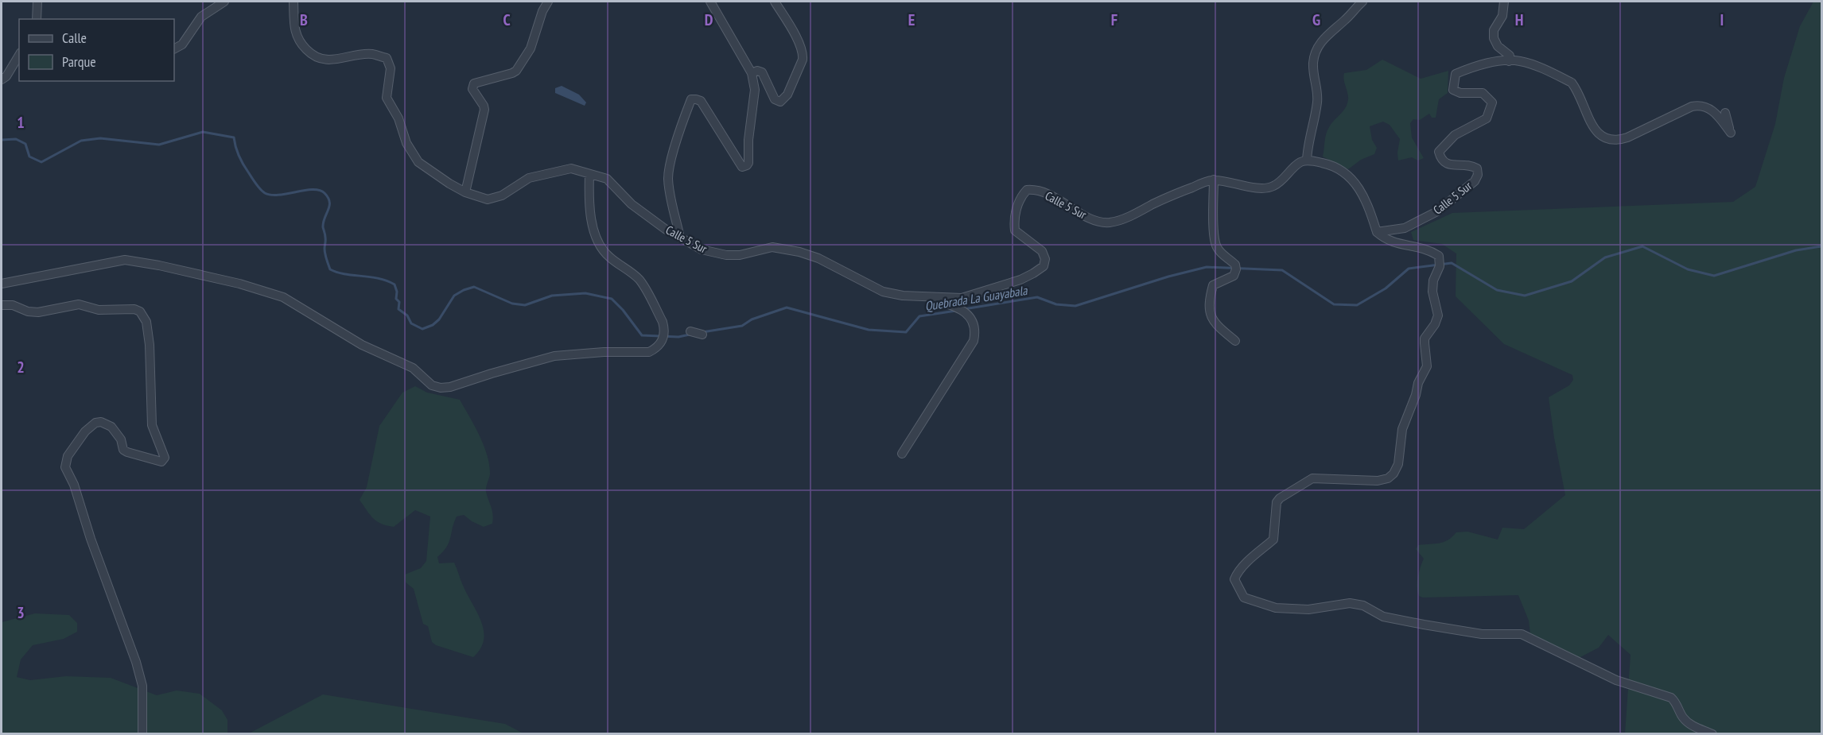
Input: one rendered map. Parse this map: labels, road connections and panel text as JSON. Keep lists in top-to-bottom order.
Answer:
{
  "streets": {
    "street": ["Calle 5 Sur"]
  },
  "water": ["Quebrada La Guayabala"],
  "legend": ["Calle", "Parque"],
  "grid": {
    "columns": [
      "B",
      "C",
      "D",
      "E",
      "F",
      "G",
      "H",
      "I"
    ],
    "rows": ["1", "2", "3"]
  }
}
